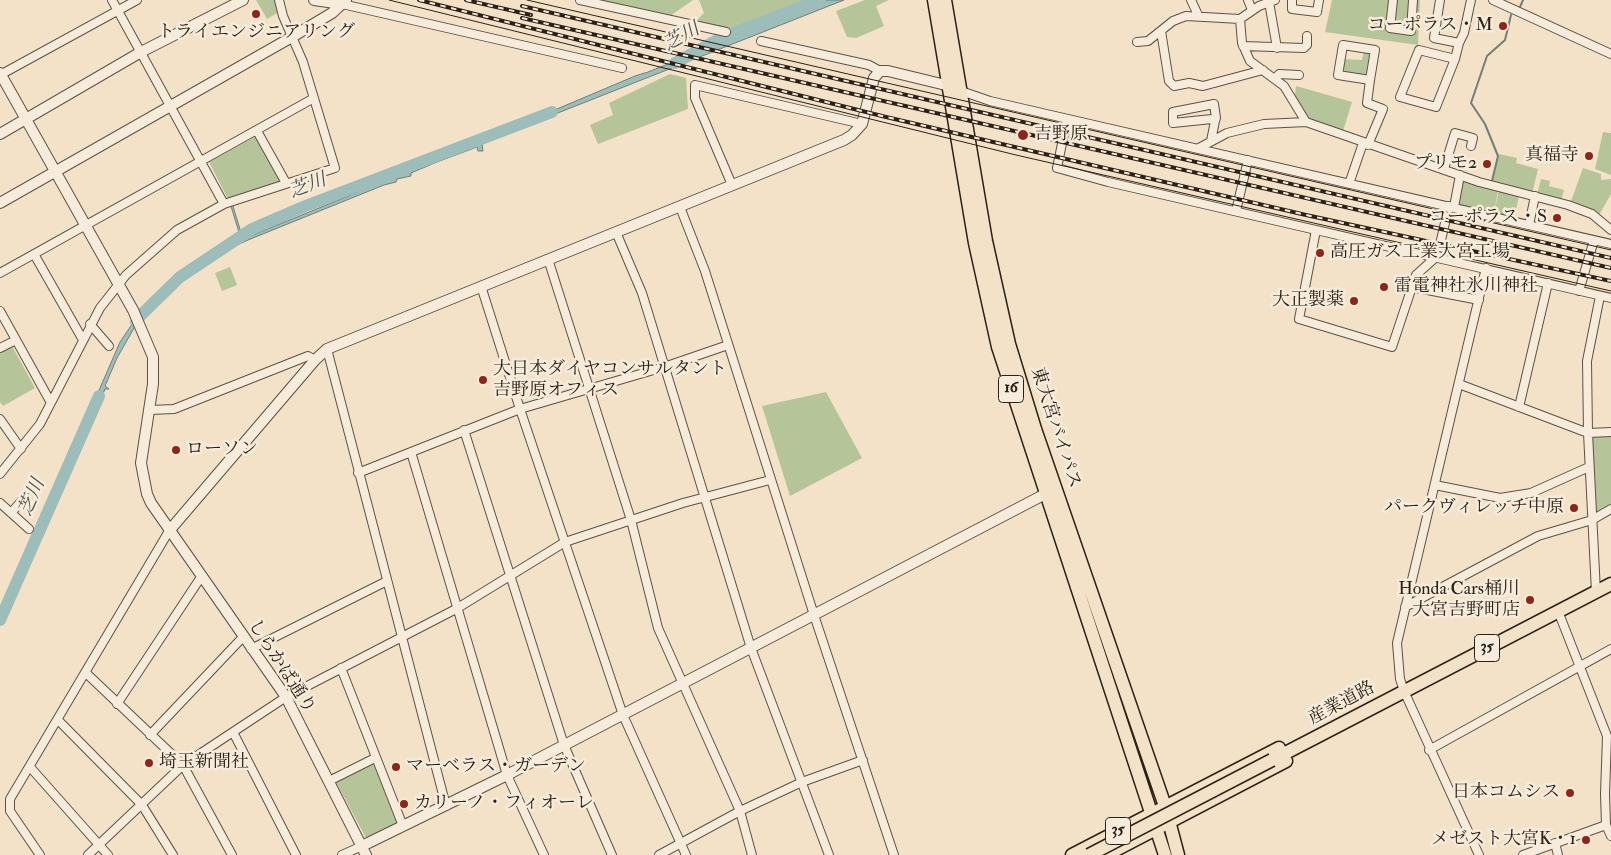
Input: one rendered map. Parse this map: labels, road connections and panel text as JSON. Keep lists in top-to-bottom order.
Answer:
{
  "streets": {
    "main road": [
      "16",
      "東大宮バイパス",
      "35",
      "産業道路"
    ],
    "street": ["しらかば通り"]
  },
  "crossings": [
    ["東大宮バイパス", "35"],
    ["東大宮バイパス", "産業道路"],
    ["35", "産業道路"]
  ],
  "water": ["芝川"],
  "places": [
    "トライエンジニアリング",
    "コーポラス・M",
    "吉野原",
    "真福寺",
    "プリモ2",
    "コーポラス・S",
    "高圧ガス工業大宮工場",
    "雷電神社氷川神社",
    "大正製薬",
    "大日本ダイヤコンサルタント 吉野原オフィス",
    "ローソン",
    "パークヴィレッチ中原",
    "Honda Cars桶川 大宮吉野町店",
    "埼玉新聞社",
    "マーベラス・ガーデン",
    "日本コムシス",
    "カリーノ・フィオーレ",
    "メゼスト大宮K・1"
  ]
}
